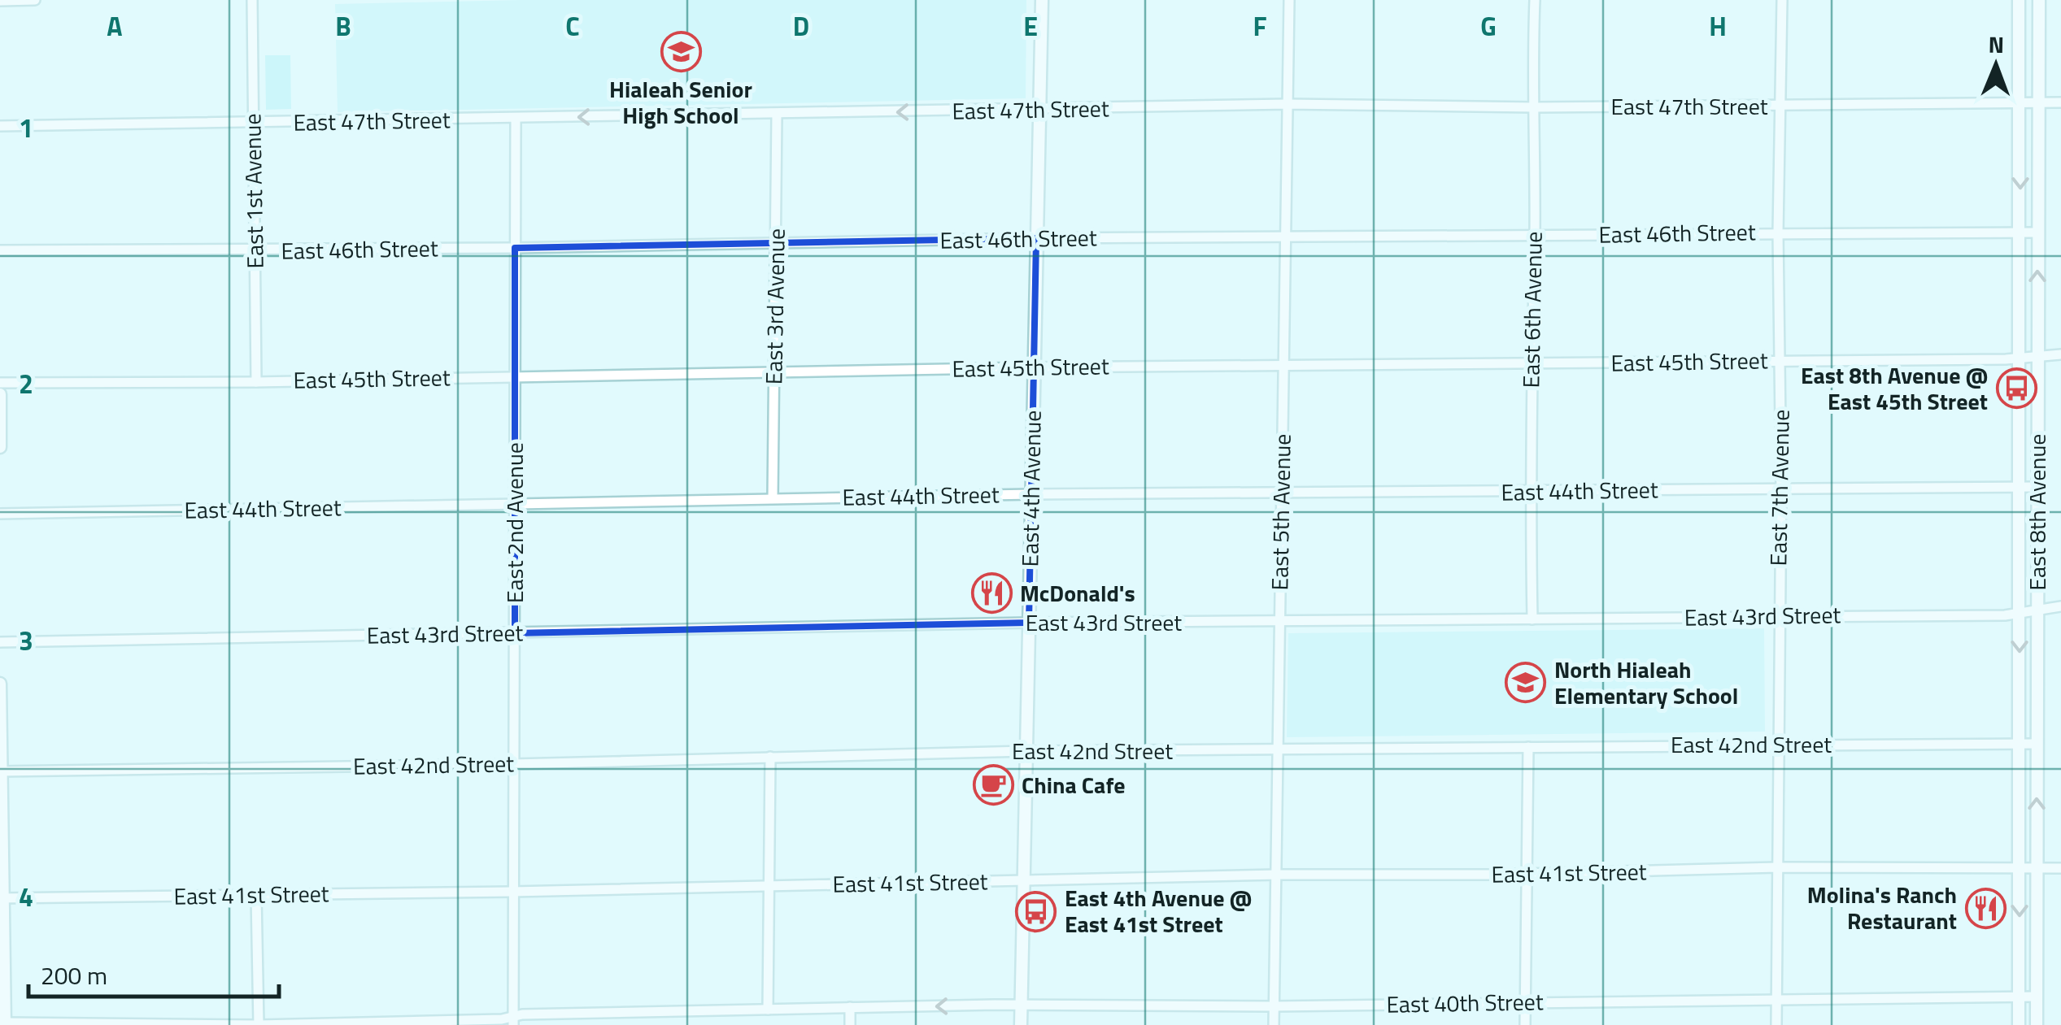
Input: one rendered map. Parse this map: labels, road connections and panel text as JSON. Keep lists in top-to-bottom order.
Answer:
{
  "streets": {
    "main road": ["East 4th Avenue", "East 8th Avenue"],
    "street": [
      "East 47th Street",
      "East 1st Avenue",
      "East 46th Street",
      "East 3rd Avenue",
      "East 6th Avenue",
      "East 45th Street",
      "East 7th Avenue",
      "East 44th Street",
      "East 5th Avenue",
      "East 2nd Avenue",
      "East 43rd Street",
      "East 42nd Street",
      "East 41st Street",
      "East 40th Street"
    ]
  },
  "crossings": [
    ["East 47th Street", "East 1st Avenue"],
    ["East 47th Street", "East 3rd Avenue"],
    ["East 47th Street", "East 6th Avenue"],
    ["East 47th Street", "East 7th Avenue"],
    ["East 47th Street", "East 4th Avenue"],
    ["East 47th Street", "East 5th Avenue"],
    ["East 47th Street", "East 8th Avenue"],
    ["East 47th Street", "East 2nd Avenue"],
    ["East 1st Avenue", "East 46th Street"],
    ["East 1st Avenue", "East 45th Street"],
    ["East 46th Street", "East 3rd Avenue"],
    ["East 46th Street", "East 6th Avenue"],
    ["East 46th Street", "East 7th Avenue"],
    ["East 46th Street", "East 4th Avenue"],
    ["East 46th Street", "East 5th Avenue"],
    ["East 46th Street", "East 8th Avenue"],
    ["East 46th Street", "East 2nd Avenue"],
    ["East 3rd Avenue", "East 45th Street"],
    ["East 3rd Avenue", "East 44th Street"],
    ["East 6th Avenue", "East 45th Street"],
    ["East 6th Avenue", "East 44th Street"],
    ["East 6th Avenue", "East 43rd Street"],
    ["East 45th Street", "East 7th Avenue"],
    ["East 45th Street", "East 4th Avenue"],
    ["East 45th Street", "East 5th Avenue"],
    ["East 45th Street", "East 8th Avenue"],
    ["East 45th Street", "East 2nd Avenue"],
    ["East 7th Avenue", "East 44th Street"],
    ["East 7th Avenue", "East 43rd Street"],
    ["East 7th Avenue", "East 42nd Street"],
    ["East 7th Avenue", "East 41st Street"],
    ["East 7th Avenue", "East 40th Street"],
    ["East 4th Avenue", "East 44th Street"],
    ["East 4th Avenue", "East 43rd Street"],
    ["East 4th Avenue", "East 42nd Street"],
    ["East 4th Avenue", "East 41st Street"],
    ["East 4th Avenue", "East 40th Street"],
    ["East 44th Street", "East 5th Avenue"],
    ["East 44th Street", "East 8th Avenue"],
    ["East 44th Street", "East 2nd Avenue"],
    ["East 5th Avenue", "East 43rd Street"],
    ["East 5th Avenue", "East 42nd Street"],
    ["East 5th Avenue", "East 41st Street"],
    ["East 5th Avenue", "East 40th Street"],
    ["East 8th Avenue", "East 43rd Street"],
    ["East 8th Avenue", "East 42nd Street"],
    ["East 8th Avenue", "East 41st Street"],
    ["East 8th Avenue", "East 40th Street"],
    ["East 2nd Avenue", "East 43rd Street"],
    ["East 2nd Avenue", "East 42nd Street"],
    ["East 2nd Avenue", "East 41st Street"],
    ["East 2nd Avenue", "East 40th Street"]
  ],
  "places": {
    "school or university": ["Hialeah Senior High School", "North Hialeah Elementary School"],
    "bus stop": ["East 8th Avenue @ East 45th Street", "East 4th Avenue @ East 41st Street"],
    "restaurant": ["McDonald's", "Molina's Ranch Restaurant"],
    "cafe": ["China Cafe"]
  },
  "scale_bar": "200 m",
  "north": "top",
  "grid": {
    "columns": [
      "A",
      "B",
      "C",
      "D",
      "E",
      "F",
      "G",
      "H"
    ],
    "rows": [
      "1",
      "2",
      "3",
      "4"
    ]
  }
}
